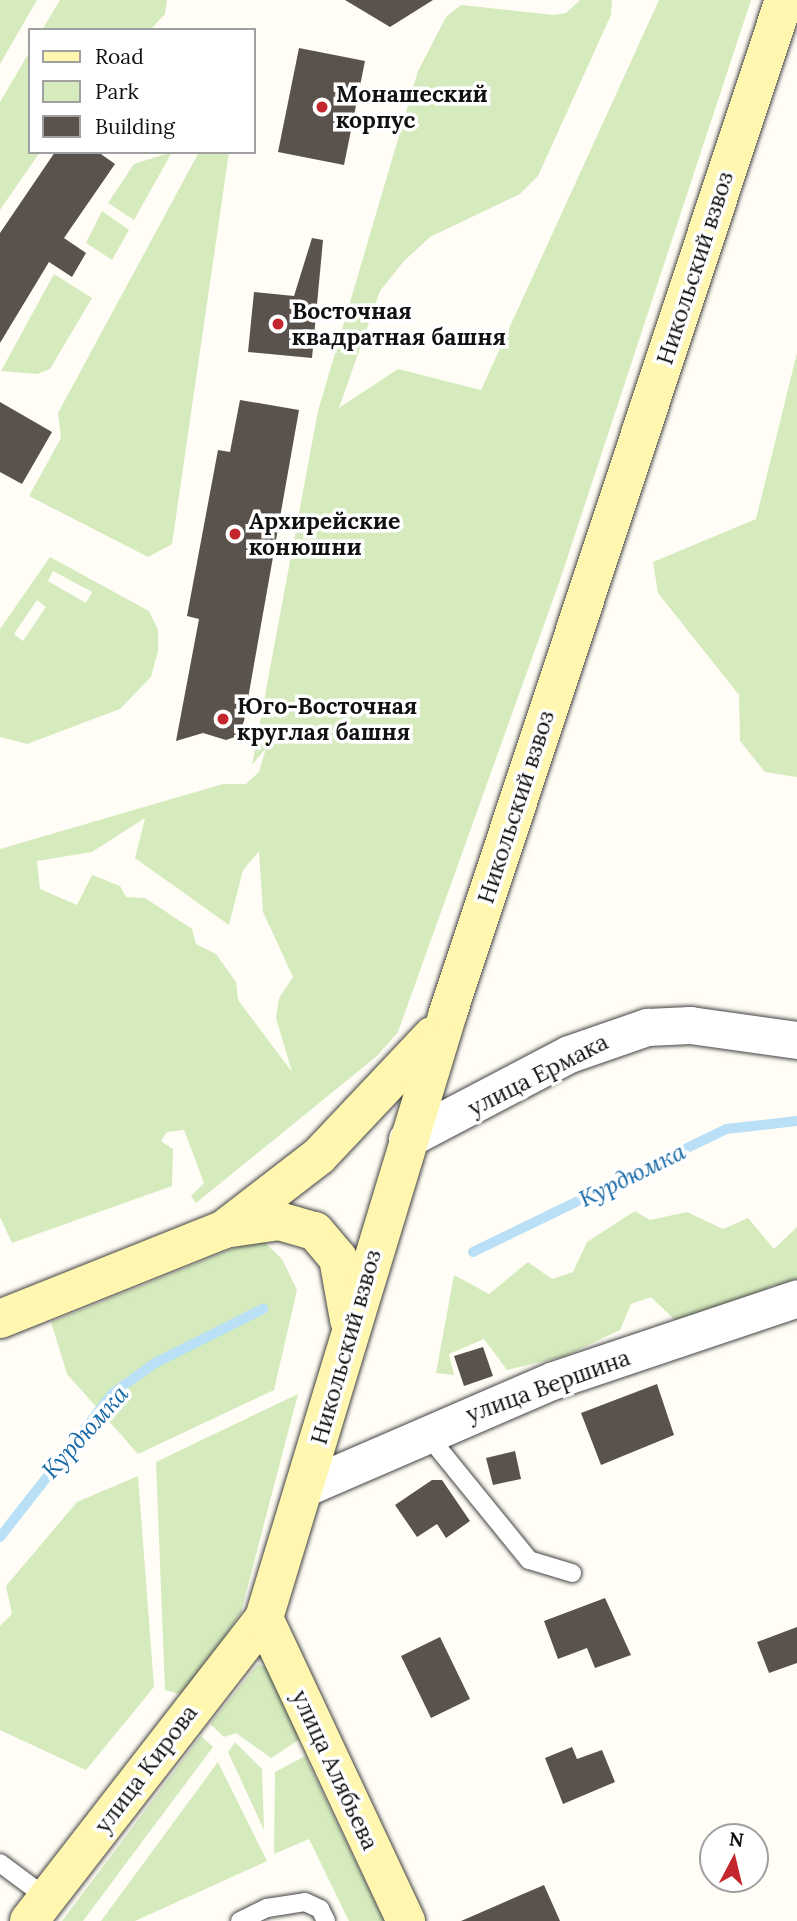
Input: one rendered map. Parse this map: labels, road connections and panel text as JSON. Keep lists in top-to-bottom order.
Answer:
{
  "streets": {
    "main road": ["Никольский взвоз", "улица Кирова", "улица Алябьева"],
    "street": ["улица Ермака", "улица Вершина"]
  },
  "crossings": [
    ["Никольский взвоз", "улица Ермака"],
    ["Никольский взвоз", "улица Вершина"],
    ["Никольский взвоз", "улица Кирова"],
    ["Никольский взвоз", "улица Алябьева"],
    ["улица Кирова", "улица Алябьева"]
  ],
  "water": ["Курдюмка"],
  "places": [
    "Монашеский корпус",
    "Восточная квадратная башня",
    "Архирейские конюшни",
    "Юго-Восточная круглая башня"
  ],
  "legend": ["Road", "Park", "Building"],
  "north": "top"
}
